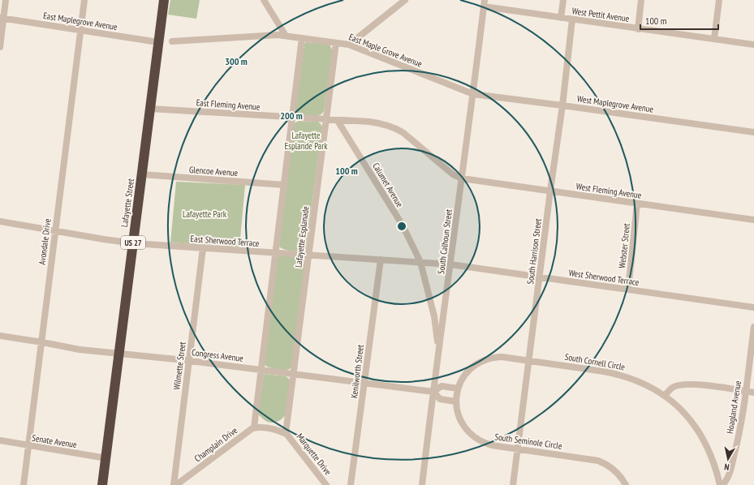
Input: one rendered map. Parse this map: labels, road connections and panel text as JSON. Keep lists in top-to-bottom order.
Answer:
{
  "streets": {
    "highway": ["Lafayette Street", "US 27"],
    "street": [
      "West Pettit Avenue",
      "East Maplegrove Avenue",
      "East Maple Grove Avenue",
      "West Maplegrove Avenue",
      "East Fleming Avenue",
      "Glencoe Avenue",
      "Calumet Avenue",
      "West Fleming Avenue",
      "Lafayette Esplanade",
      "East Sherwood Terrace",
      "Avondale Drive",
      "South Calhoun Street",
      "Webster Street",
      "South Harrison Street",
      "West Sherwood Terrace",
      "Congress Avenue",
      "South Cornell Circle",
      "Wilmette Street",
      "Kenilworth Street",
      "Hoagland Avenue",
      "Senate Avenue",
      "South Seminole Circle",
      "Champlain Drive",
      "Marquette Drive"
    ]
  },
  "crossings": [
    ["West Pettit Avenue", "South Calhoun Street"],
    ["West Pettit Avenue", "South Harrison Street"],
    ["East Maplegrove Avenue", "Lafayette Street"],
    ["East Maplegrove Avenue", "Avondale Drive"],
    ["East Maple Grove Avenue", "West Maplegrove Avenue"],
    ["East Maple Grove Avenue", "Lafayette Esplanade"],
    ["East Maple Grove Avenue", "South Calhoun Street"],
    ["West Maplegrove Avenue", "South Calhoun Street"],
    ["West Maplegrove Avenue", "South Harrison Street"],
    ["East Fleming Avenue", "Calumet Avenue"],
    ["East Fleming Avenue", "West Fleming Avenue"],
    ["East Fleming Avenue", "Lafayette Street"],
    ["East Fleming Avenue", "Lafayette Esplanade"],
    ["East Fleming Avenue", "South Calhoun Street"],
    ["Glencoe Avenue", "Lafayette Street"],
    ["Calumet Avenue", "East Sherwood Terrace"],
    ["Calumet Avenue", "South Calhoun Street"],
    ["West Fleming Avenue", "South Calhoun Street"],
    ["West Fleming Avenue", "Webster Street"],
    ["West Fleming Avenue", "South Harrison Street"],
    ["Lafayette Street", "East Sherwood Terrace"],
    ["Lafayette Street", "Congress Avenue"],
    ["Lafayette Street", "Senate Avenue"],
    ["Lafayette Esplanade", "East Sherwood Terrace"],
    ["Lafayette Esplanade", "Congress Avenue"],
    ["Lafayette Esplanade", "Marquette Drive"],
    ["East Sherwood Terrace", "Avondale Drive"],
    ["East Sherwood Terrace", "South Calhoun Street"],
    ["East Sherwood Terrace", "West Sherwood Terrace"],
    ["East Sherwood Terrace", "Wilmette Street"],
    ["East Sherwood Terrace", "Kenilworth Street"],
    ["Avondale Drive", "Congress Avenue"],
    ["Avondale Drive", "Senate Avenue"],
    ["South Calhoun Street", "West Sherwood Terrace"],
    ["South Calhoun Street", "Congress Avenue"],
    ["Webster Street", "West Sherwood Terrace"],
    ["South Harrison Street", "West Sherwood Terrace"],
    ["South Harrison Street", "South Cornell Circle"],
    ["South Harrison Street", "South Seminole Circle"],
    ["Congress Avenue", "Wilmette Street"],
    ["Congress Avenue", "Kenilworth Street"],
    ["South Cornell Circle", "Hoagland Avenue"],
    ["South Cornell Circle", "South Seminole Circle"],
    ["Champlain Drive", "Marquette Drive"]
  ],
  "parks": ["Lafayette Esplande Park", "Lafayette Park"],
  "scale_bar": "100 m",
  "north": "bottom",
  "rings": ["300 m", "200 m", "100 m"]
}
